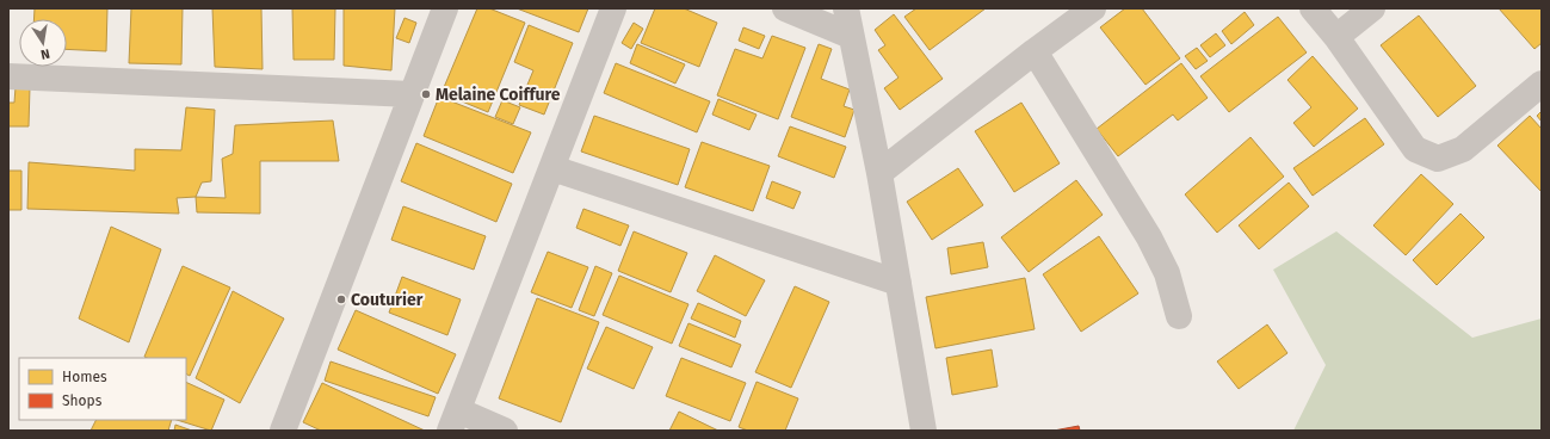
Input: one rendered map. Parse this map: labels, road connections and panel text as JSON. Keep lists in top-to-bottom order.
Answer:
{
  "places": ["Melaine Coiffure", "Couturier"],
  "legend": ["Homes", "Shops"],
  "north": "bottom"
}
